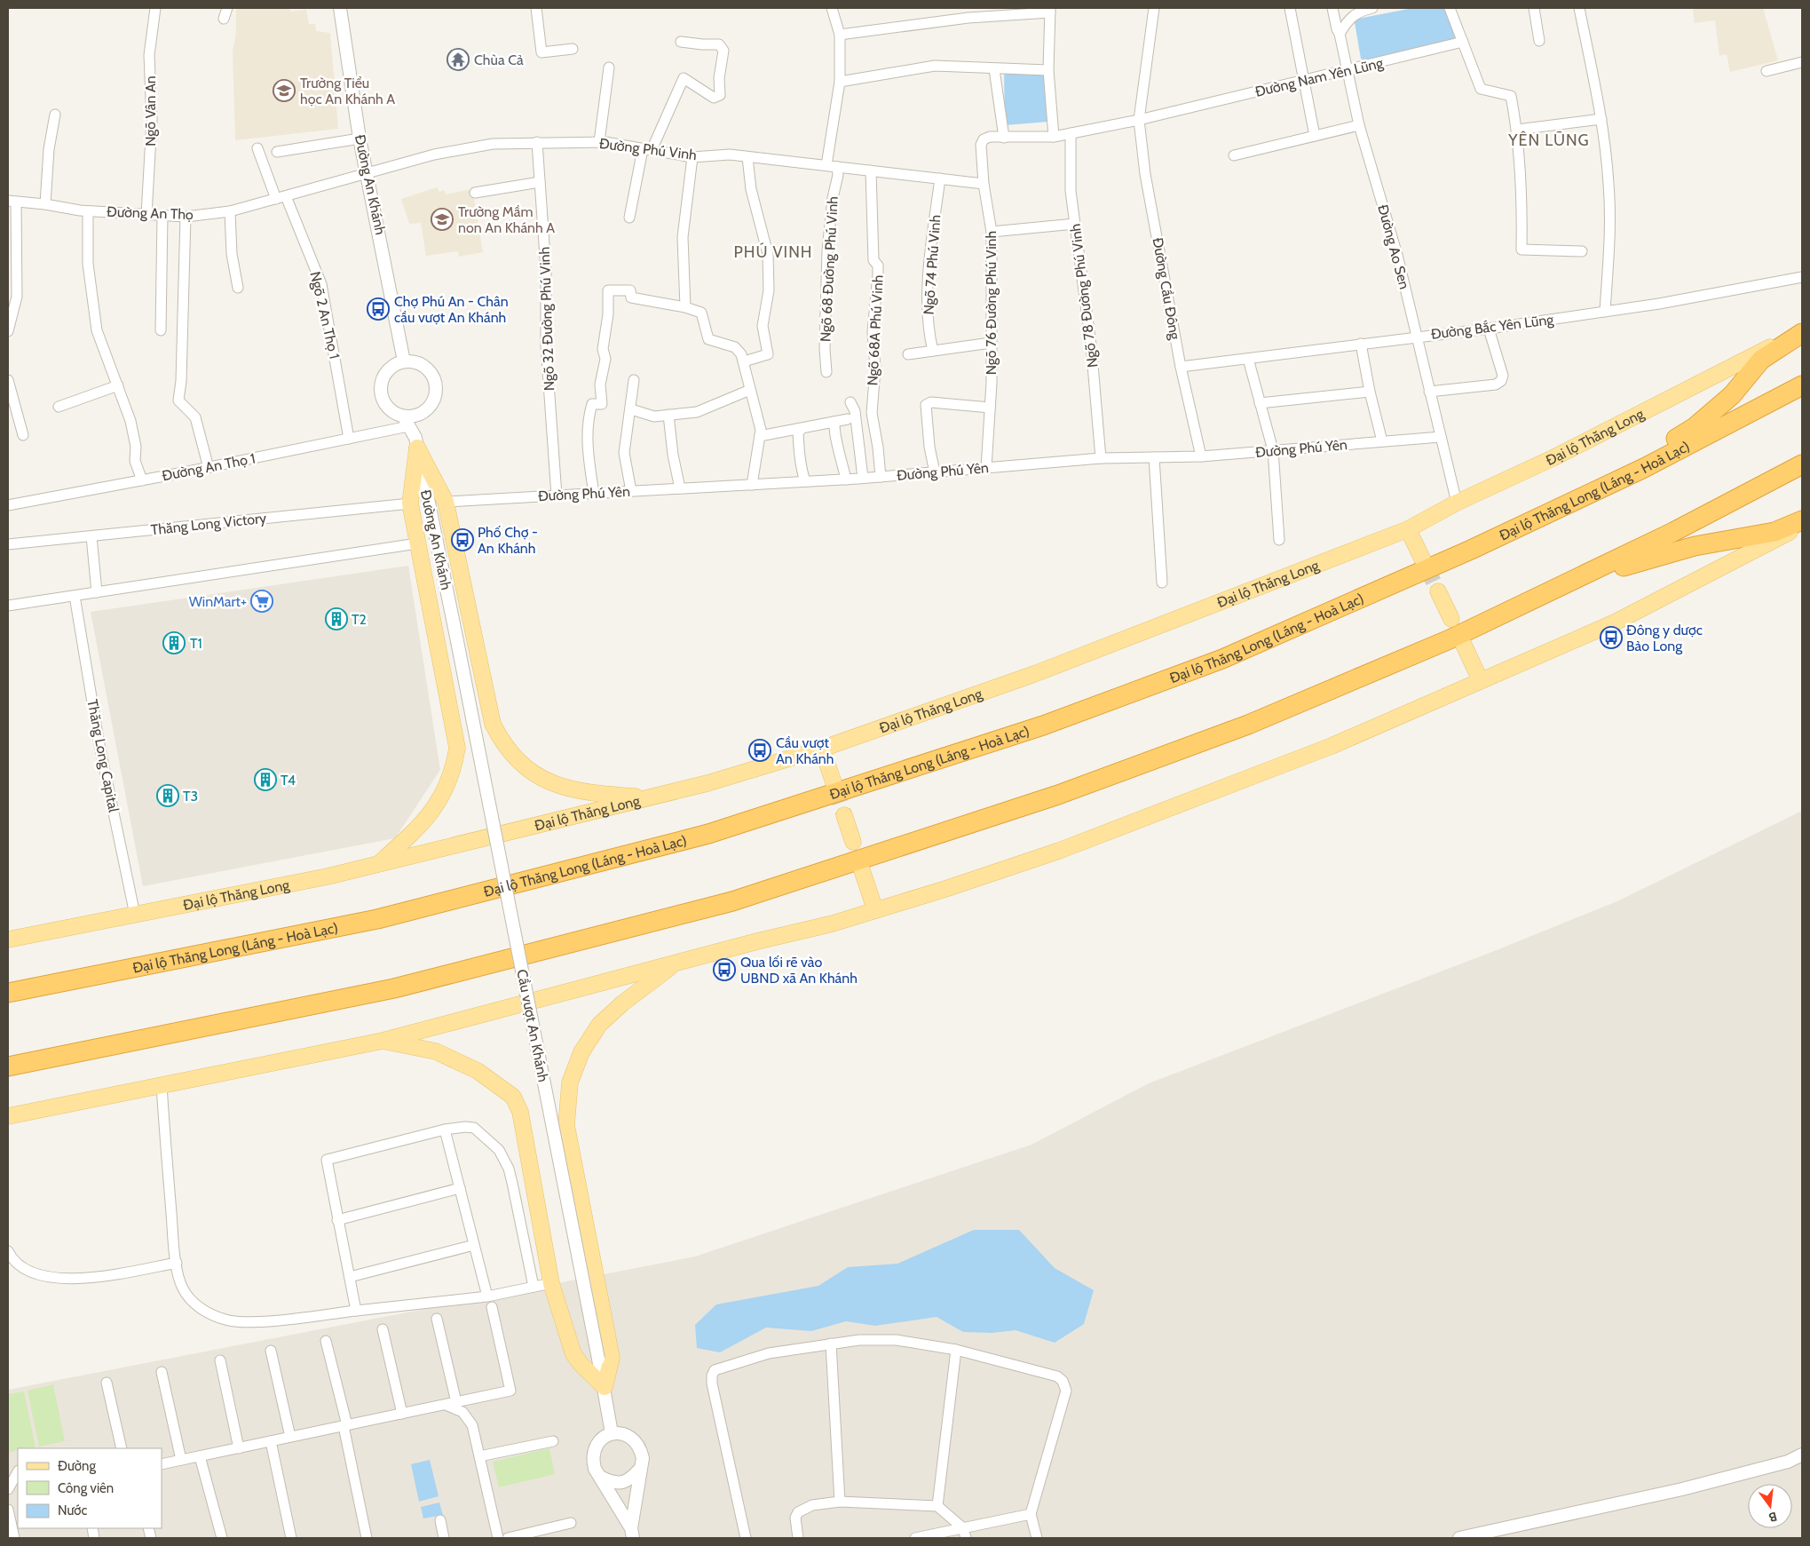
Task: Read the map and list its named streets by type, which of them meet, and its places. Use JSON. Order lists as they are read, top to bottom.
{
  "streets": {
    "highway": ["Đại lộ Thăng Long (Láng - Hoà Lạc)"],
    "main road": ["Đại lộ Thăng Long"],
    "street": [
      "Đường Nam Yên Lũng",
      "Ngõ Vân An",
      "Đường Phú Vinh",
      "Đường An Khánh",
      "Đường An Thọ",
      "Đường Ao Sen",
      "Ngõ 74 Phú Vinh",
      "Ngõ 68 Đường Phú Vinh",
      "Đường Cầu Đông",
      "Ngõ 78 Đường Phú Vinh",
      "Ngõ 76 Đường Phú Vinh",
      "Ngõ 2 An Thọ 1",
      "Ngõ 32 Đường Phú Vinh",
      "Đường Bắc Yên Lũng",
      "Ngõ 68A Phú Vinh",
      "Đường Phú Yên",
      "Đường An Thọ 1",
      "Thăng Long Victory",
      "Thăng Long Capital",
      "Cầu vượt An Khánh"
    ]
  },
  "crossings": [
    ["Đường Nam Yên Lũng", "Đường Ao Sen"],
    ["Đường Nam Yên Lũng", "Đường Cầu Đông"],
    ["Ngõ Vân An", "Đường An Thọ"],
    ["Đường Phú Vinh", "Đường An Khánh"],
    ["Đường Phú Vinh", "Đường An Thọ"],
    ["Đường Phú Vinh", "Ngõ 74 Phú Vinh"],
    ["Đường Phú Vinh", "Ngõ 68 Đường Phú Vinh"],
    ["Đường Phú Vinh", "Ngõ 76 Đường Phú Vinh"],
    ["Đường Phú Vinh", "Ngõ 32 Đường Phú Vinh"],
    ["Đường Phú Vinh", "Ngõ 68A Phú Vinh"],
    ["Đường An Khánh", "Đường An Thọ"],
    ["Đường An Khánh", "Đường An Thọ 1"],
    ["Đường An Khánh", "Cầu vượt An Khánh"],
    ["Đường An Thọ", "Ngõ 2 An Thọ 1"],
    ["Đường Ao Sen", "Đường Bắc Yên Lũng"],
    ["Đường Ao Sen", "Đại lộ Thăng Long"],
    ["Đường Ao Sen", "Đường Phú Yên"],
    ["Đường Cầu Đông", "Đường Bắc Yên Lũng"],
    ["Đường Cầu Đông", "Đường Phú Yên"],
    ["Ngõ 78 Đường Phú Vinh", "Đường Phú Yên"],
    ["Ngõ 76 Đường Phú Vinh", "Đường Phú Yên"],
    ["Ngõ 2 An Thọ 1", "Đường An Thọ 1"],
    ["Ngõ 32 Đường Phú Vinh", "Đường Phú Yên"],
    ["Ngõ 68A Phú Vinh", "Đường Phú Yên"],
    ["Đại lộ Thăng Long", "Thăng Long Capital"]
  ],
  "districts": ["YÊN LŨNG", "PHÚ VINH"],
  "places": {
    "temple": ["Chùa Cả"],
    "school or university": ["Trường Tiểu học An Khánh A", "Trường Mầm non An Khánh A"],
    "bus stop": [
      "Chợ Phú An - Chân cầu vượt An Khánh",
      "Phố Chợ - An Khánh",
      "Đông y dược Bảo Long",
      "Cầu vượt An Khánh",
      "Qua lối rẽ vào UBND xã An Khánh"
    ],
    "supermarket": ["WinMart+"],
    "building": [
      "T2",
      "T1",
      "T4",
      "T3"
    ]
  },
  "legend": ["Đường", "Công viên", "Nước"],
  "north": "bottom"
}
